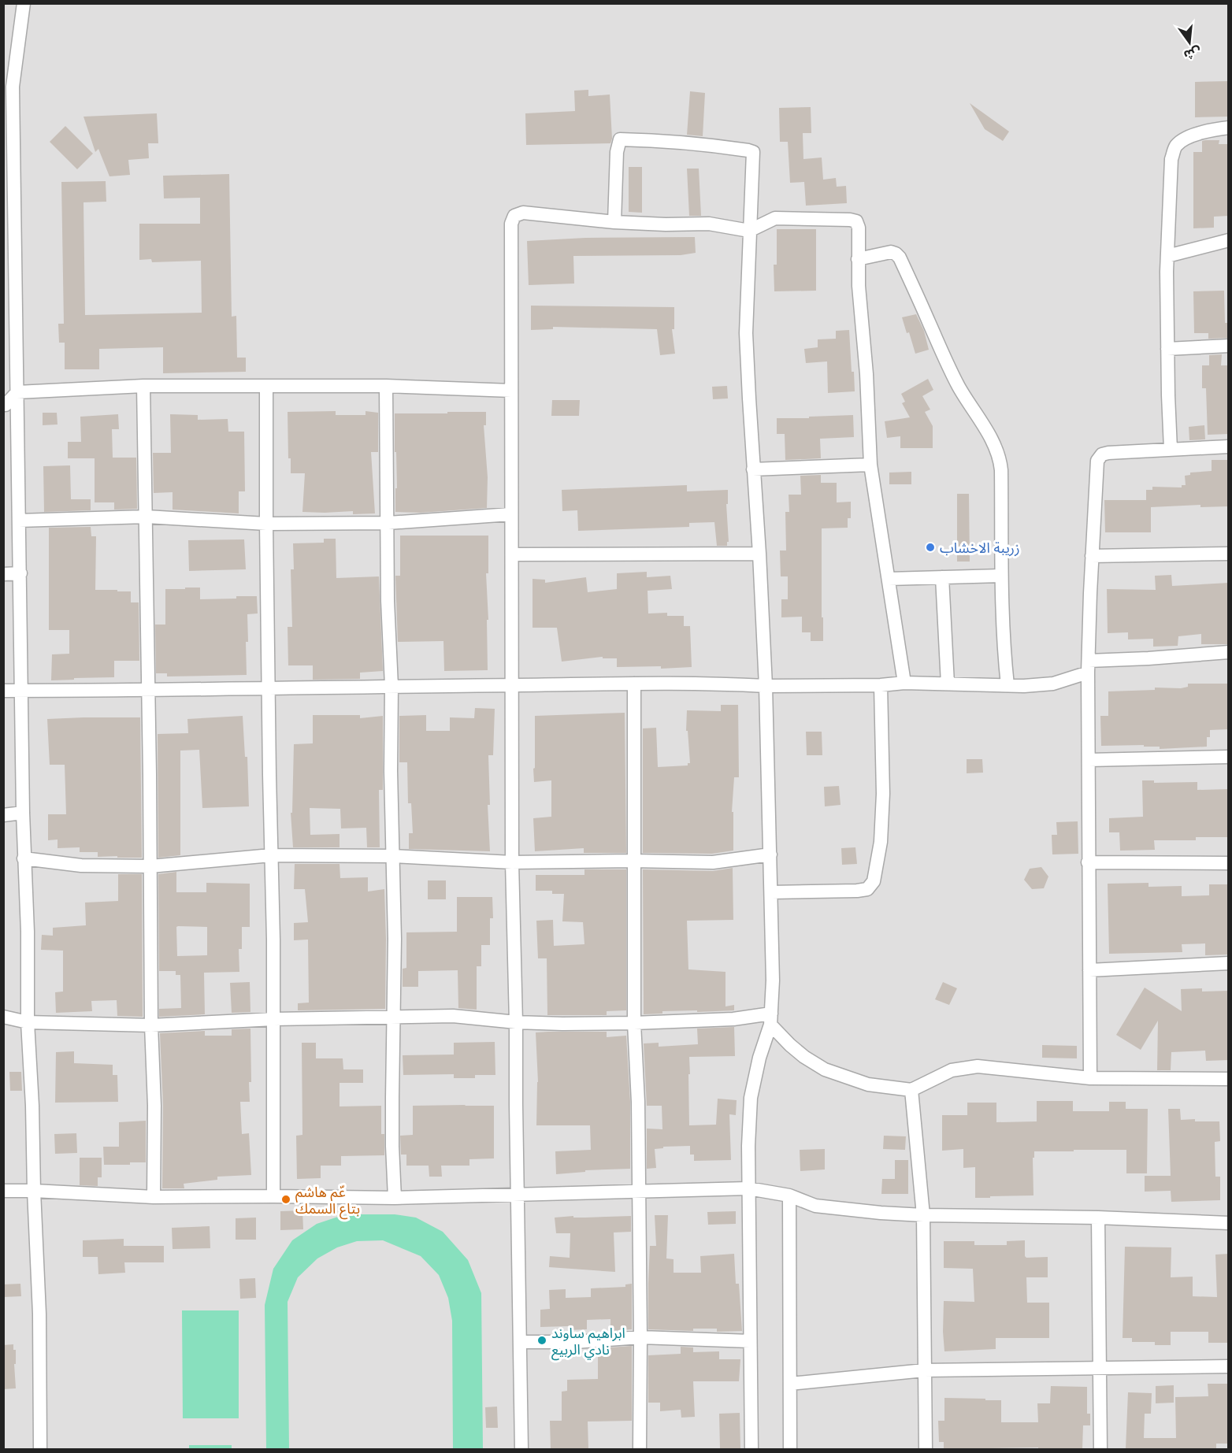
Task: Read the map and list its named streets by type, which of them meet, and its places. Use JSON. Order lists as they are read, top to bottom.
{
  "places": ["زريبة الاخشاب", "عّم هاشم بتاع السمك", "ابراهيم ساوند نادي الربيع"],
  "north": "bottom"
}
